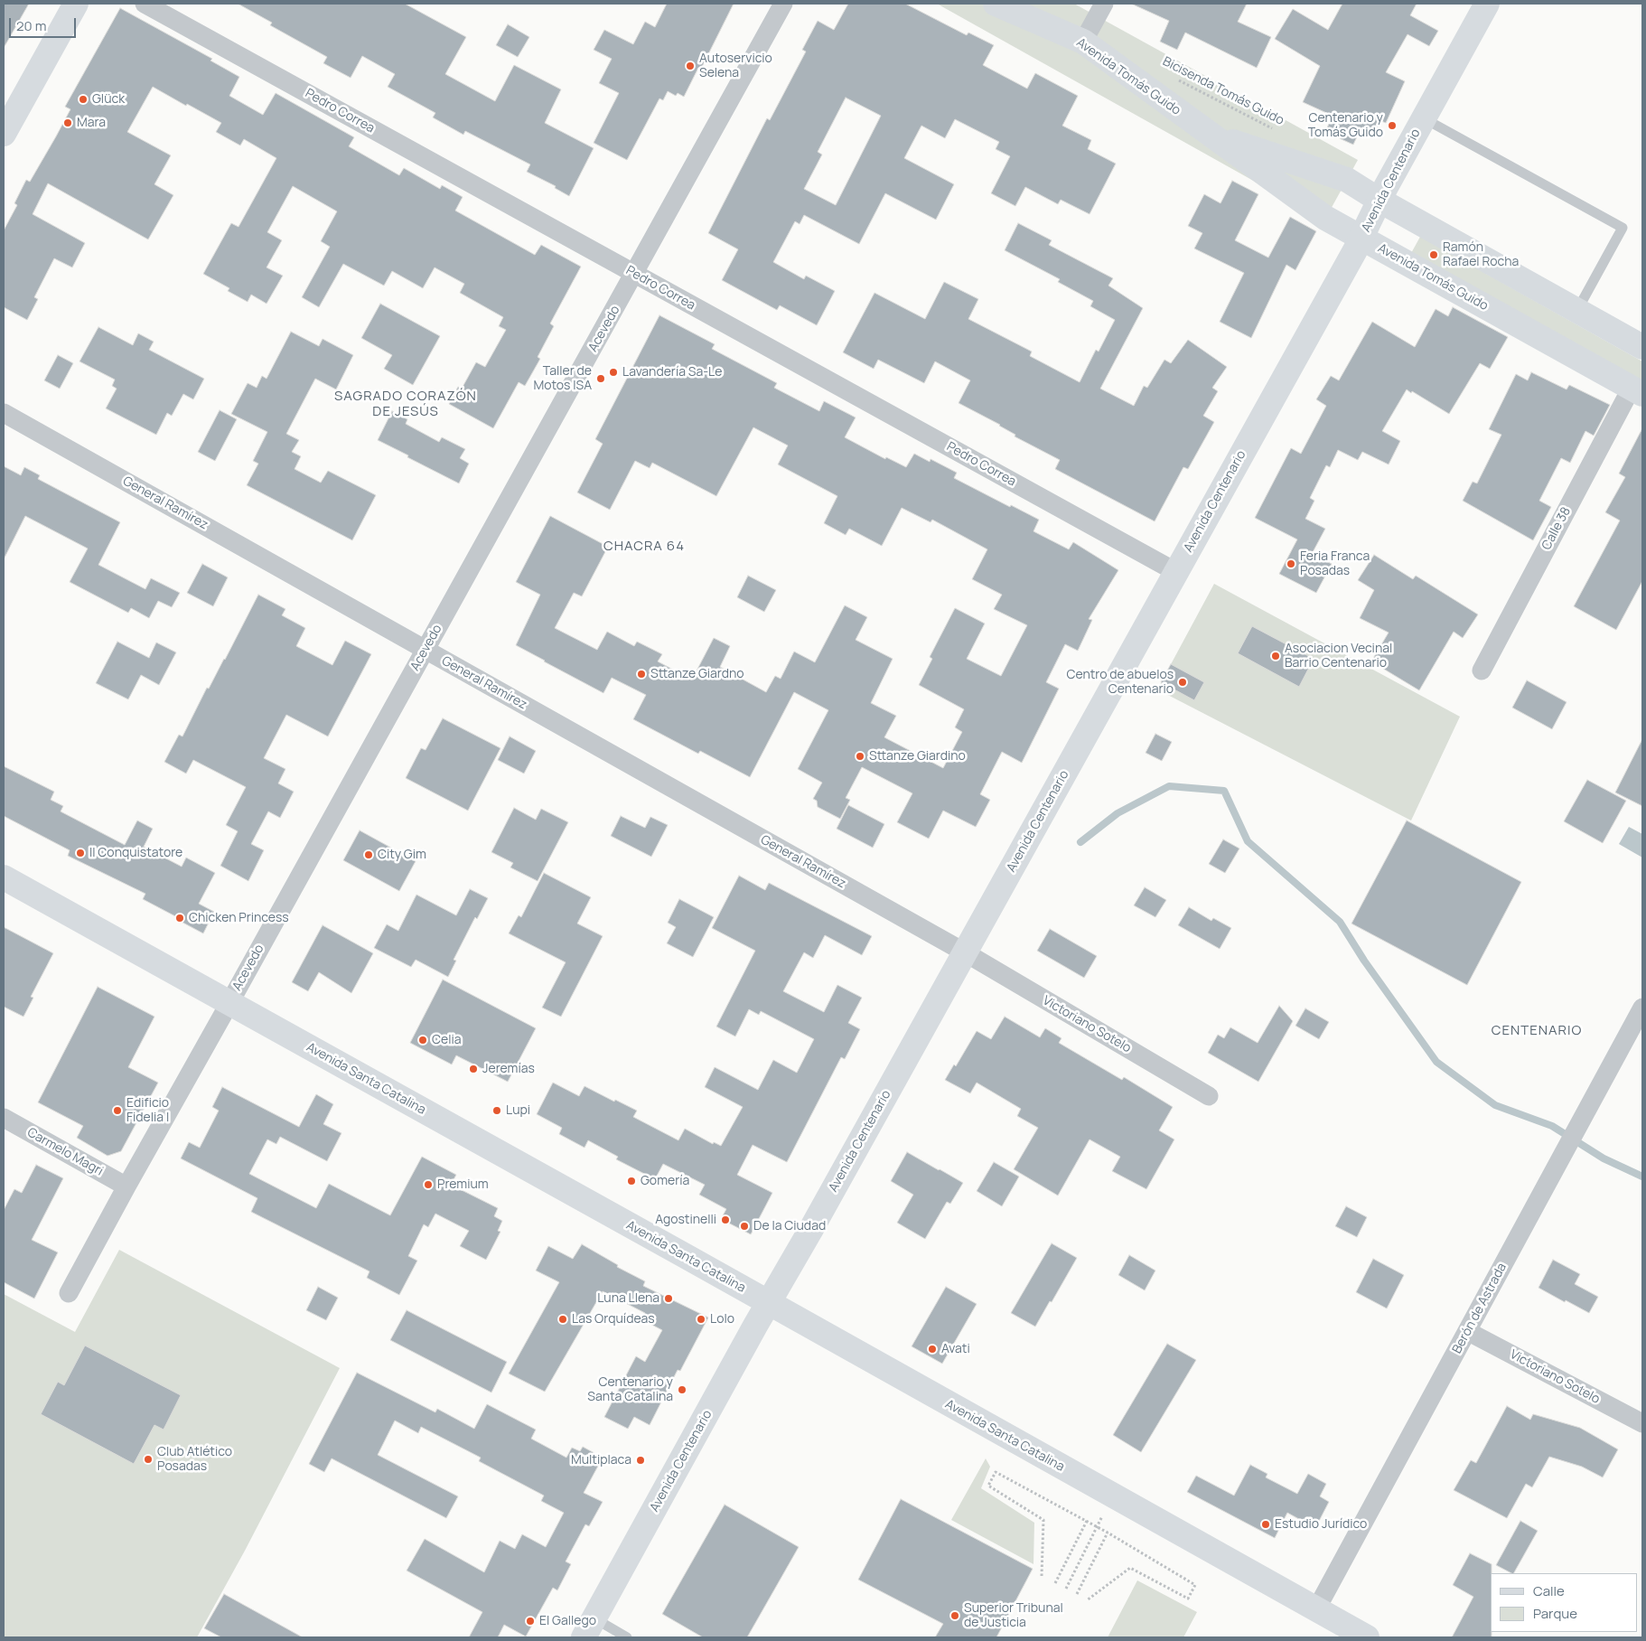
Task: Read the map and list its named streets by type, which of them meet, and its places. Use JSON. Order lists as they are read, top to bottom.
{
  "streets": {
    "main road": ["Avenida Tomás Guido", "Avenida Centenario", "Avenida Santa Catalina"],
    "street": [
      "Pedro Correa",
      "Acevedo",
      "General Ramírez",
      "Calle 38",
      "Victoriano Sotelo",
      "Carmelo Magri",
      "Berón de Astrada"
    ],
    "path": ["Bicisenda Tomás Guido"]
  },
  "crossings": [
    ["Avenida Tomás Guido", "Avenida Centenario"],
    ["Avenida Tomás Guido", "Calle 38"],
    ["Pedro Correa", "Avenida Centenario"],
    ["Pedro Correa", "Acevedo"],
    ["Avenida Centenario", "General Ramírez"],
    ["Avenida Centenario", "Victoriano Sotelo"],
    ["Avenida Centenario", "Avenida Santa Catalina"],
    ["Acevedo", "General Ramírez"],
    ["Acevedo", "Avenida Santa Catalina"],
    ["Acevedo", "Carmelo Magri"],
    ["General Ramírez", "Victoriano Sotelo"],
    ["Victoriano Sotelo", "Berón de Astrada"],
    ["Avenida Santa Catalina", "Berón de Astrada"]
  ],
  "districts": ["SAGRADO CORAZÓN DE JESÚS", "CHACRA 64", "CENTENARIO"],
  "places": [
    "Autoservicio Selena",
    "Glück",
    "Mara",
    "Centenario y Tomás Guido",
    "Ramón Rafael Rocha",
    "Lavandería Sa-Le",
    "Taller de Motos ISA",
    "Feria Franca Posadas",
    "Asociacion Vecinal Barrio Centenario",
    "Sttanze Giardno",
    "Centro de abuelos Centenario",
    "Sttanze Giardino",
    "Il Conquistatore",
    "City Gim",
    "Chicken Princess",
    "Celia",
    "Jeremías",
    "Edificio Fidelia I",
    "Lupi",
    "Gomería",
    "Premium",
    "Agostinelli",
    "De la Ciudad",
    "Luna Llena",
    "Las Orquídeas",
    "Lolo",
    "Avati",
    "Centenario y Santa Catalina",
    "Club Atlético Posadas",
    "Multiplaca",
    "Estudio Jurídico",
    "Superior Tribunal de Justicia",
    "El Gallego"
  ],
  "legend": ["Calle", "Parque"],
  "scale_bar": "20 m"
}
